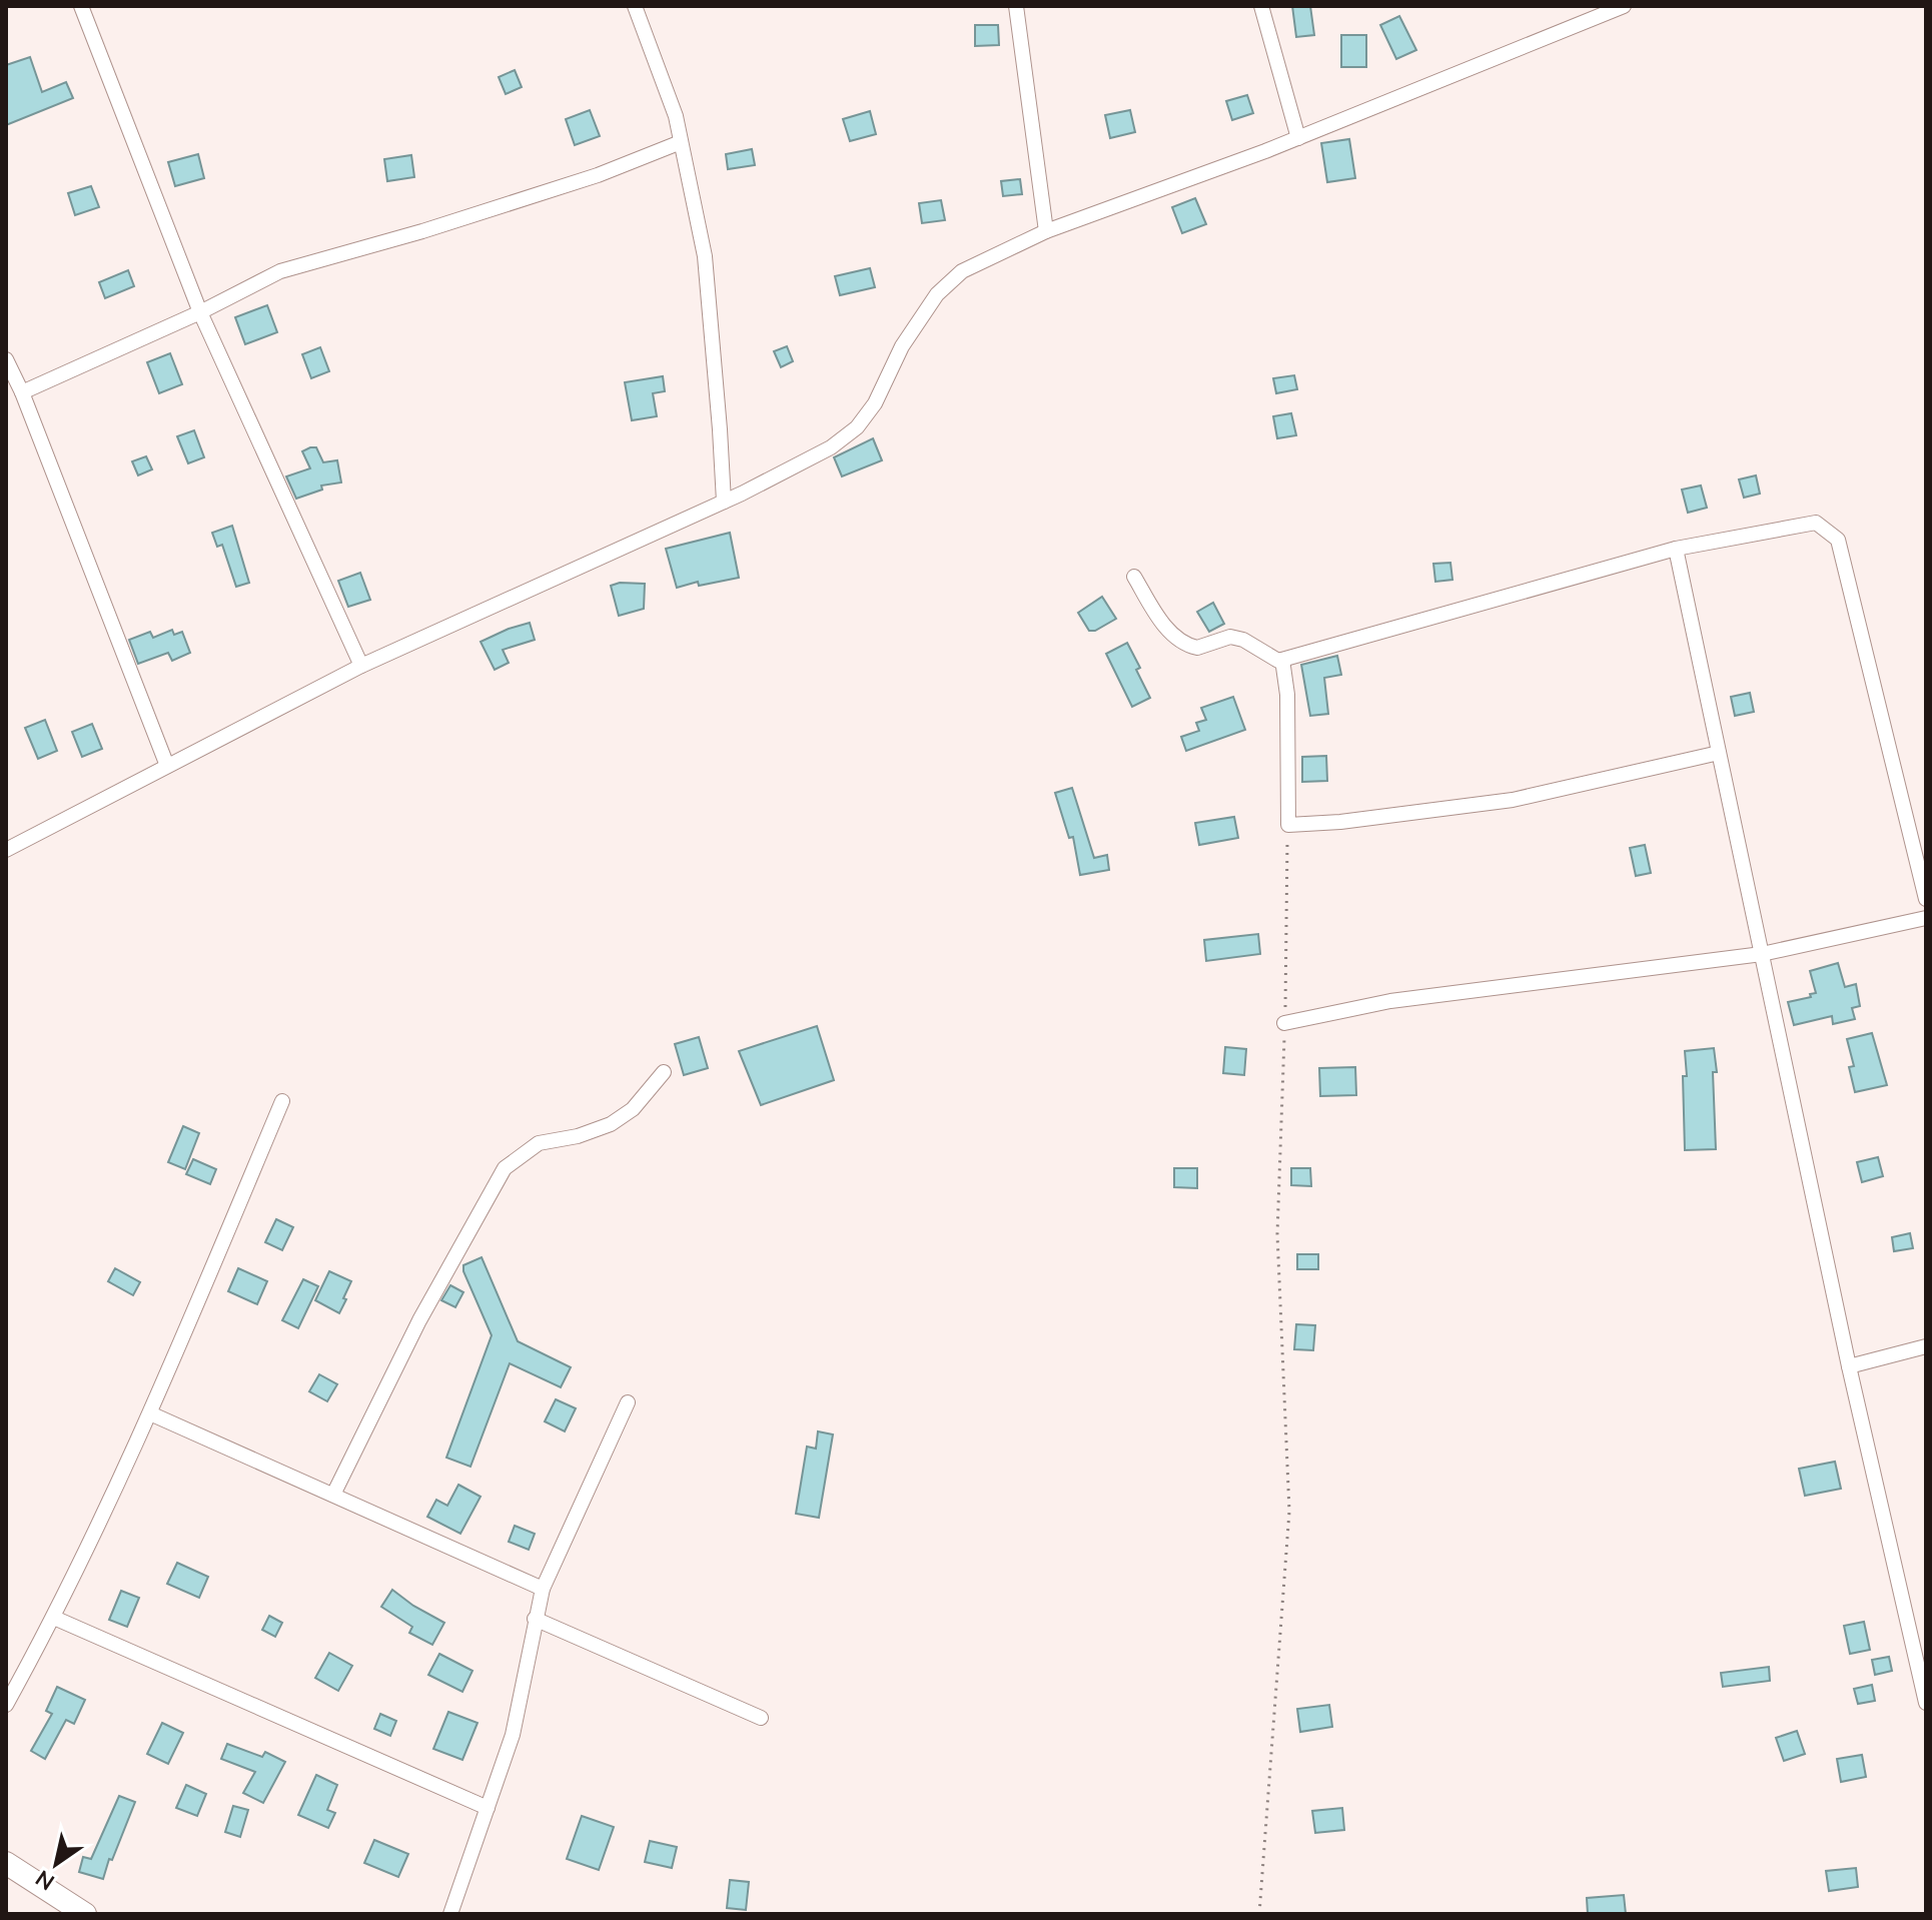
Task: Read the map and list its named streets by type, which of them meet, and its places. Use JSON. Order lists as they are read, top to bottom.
{
  "north": "bottom left"
}
